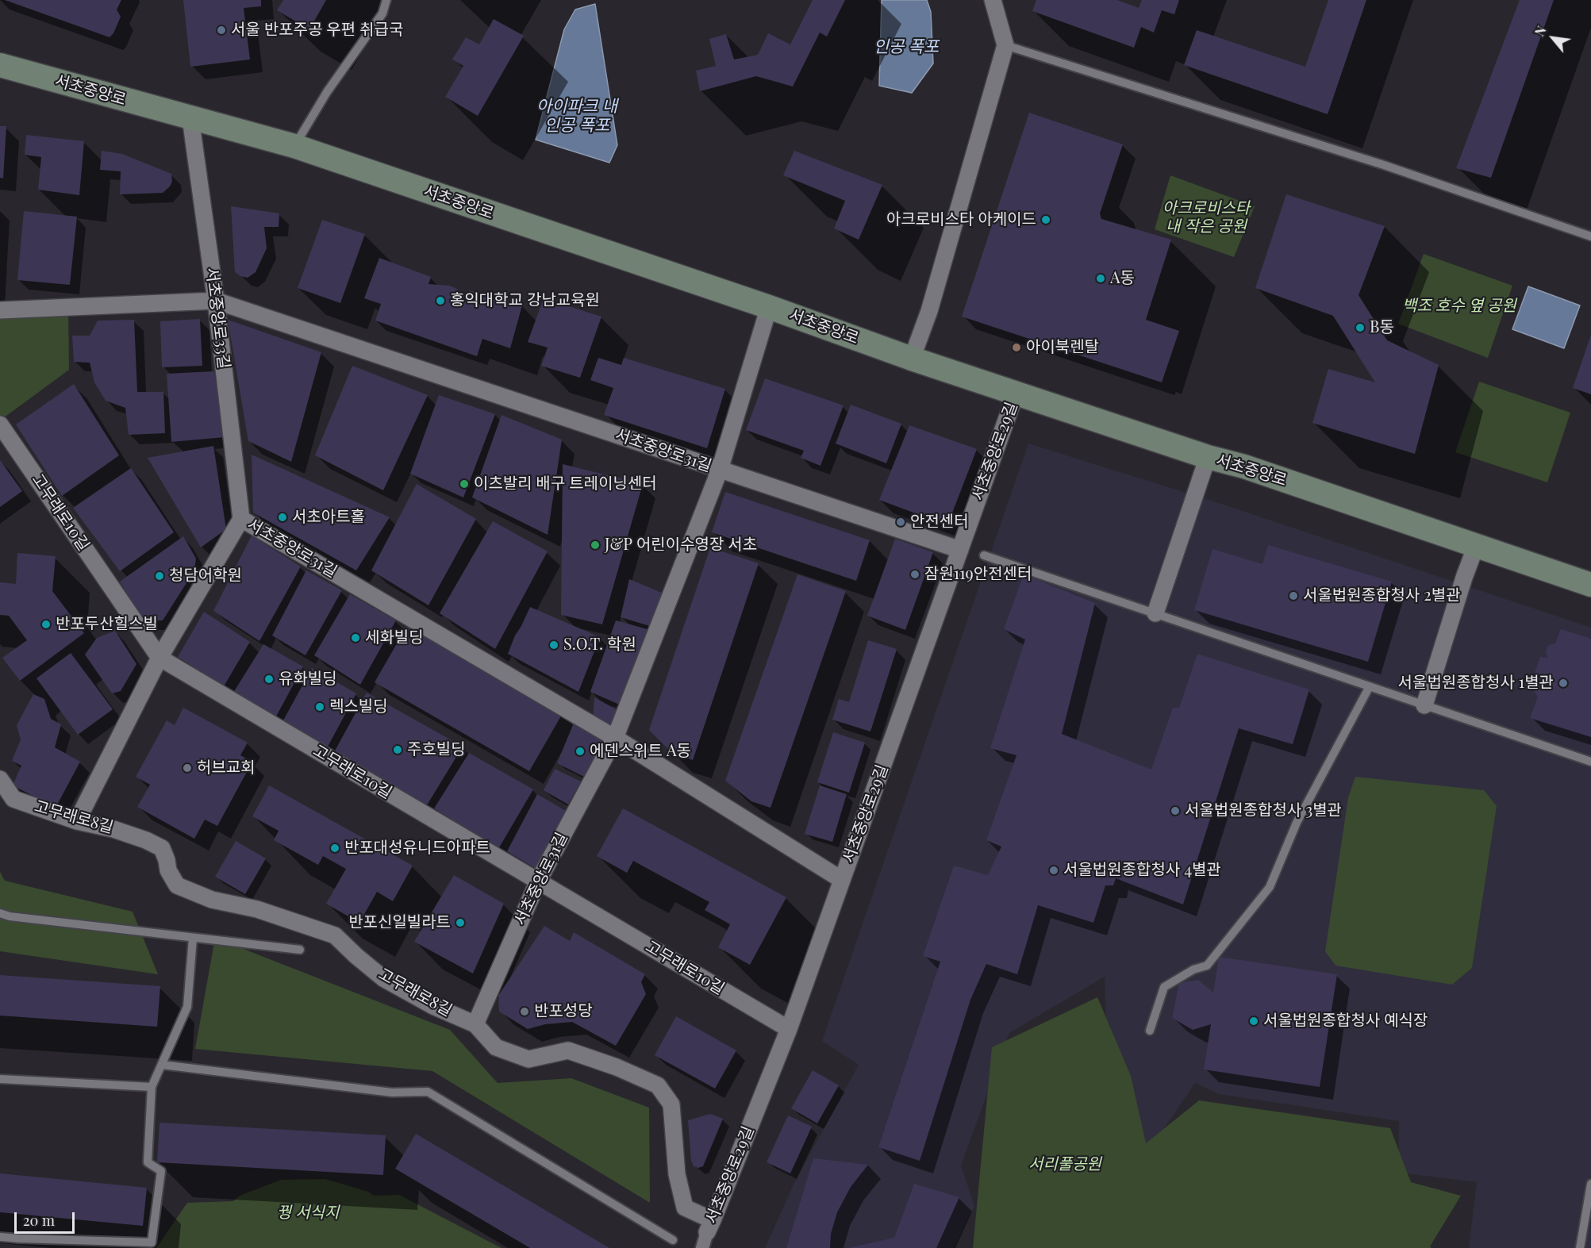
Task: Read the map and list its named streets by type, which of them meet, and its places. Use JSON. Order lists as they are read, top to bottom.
{
  "streets": {
    "main road": ["서초중앙로"],
    "street": [
      "서초중앙로33길",
      "서초중앙로31길",
      "서초중앙로29길",
      "고무래로10길",
      "고무래로8길"
    ]
  },
  "crossings": [
    ["서초중앙로", "서초중앙로33길"],
    ["서초중앙로", "서초중앙로31길"],
    ["서초중앙로", "서초중앙로29길"],
    ["서초중앙로33길", "서초중앙로31길"],
    ["서초중앙로31길", "서초중앙로29길"],
    ["서초중앙로31길", "고무래로10길"],
    ["서초중앙로31길", "고무래로8길"],
    ["서초중앙로29길", "고무래로10길"],
    ["서초중앙로29길", "고무래로8길"]
  ],
  "water": ["인공 폭포", "아이파크 내 인공 폭포"],
  "parks": [
    "아크로비스타 내 작은 공원",
    "백조 호수 옆 공원",
    "서리풀공원",
    "꿩 서식지"
  ],
  "places": [
    "서울 반포주공 우편 취급국",
    "아크로비스타 아케이드",
    "A동",
    "홍익대학교 강남교육원",
    "B동",
    "아이북렌탈",
    "이츠발리 배구 트레이닝센터",
    "서초아트홀",
    "안전센터",
    "J&P 어린이수영장 서초",
    "잠원119안전센터",
    "청담어학원",
    "서울법원종합청사 2별관",
    "반포두산힐스빌",
    "세화빌딩",
    "S.O.T. 학원",
    "유화빌딩",
    "서울법원종합청사 1별관",
    "렉스빌딩",
    "주호빌딩",
    "에덴스위트 A동",
    "허브교회",
    "서울법원종합청사 3별관",
    "반포대성유니드아파트",
    "서울법원종합청사 4별관",
    "반포신일빌라트",
    "반포성당",
    "서울법원종합청사 예식장"
  ],
  "scale_bar": "20 m",
  "north": "top left"
}
